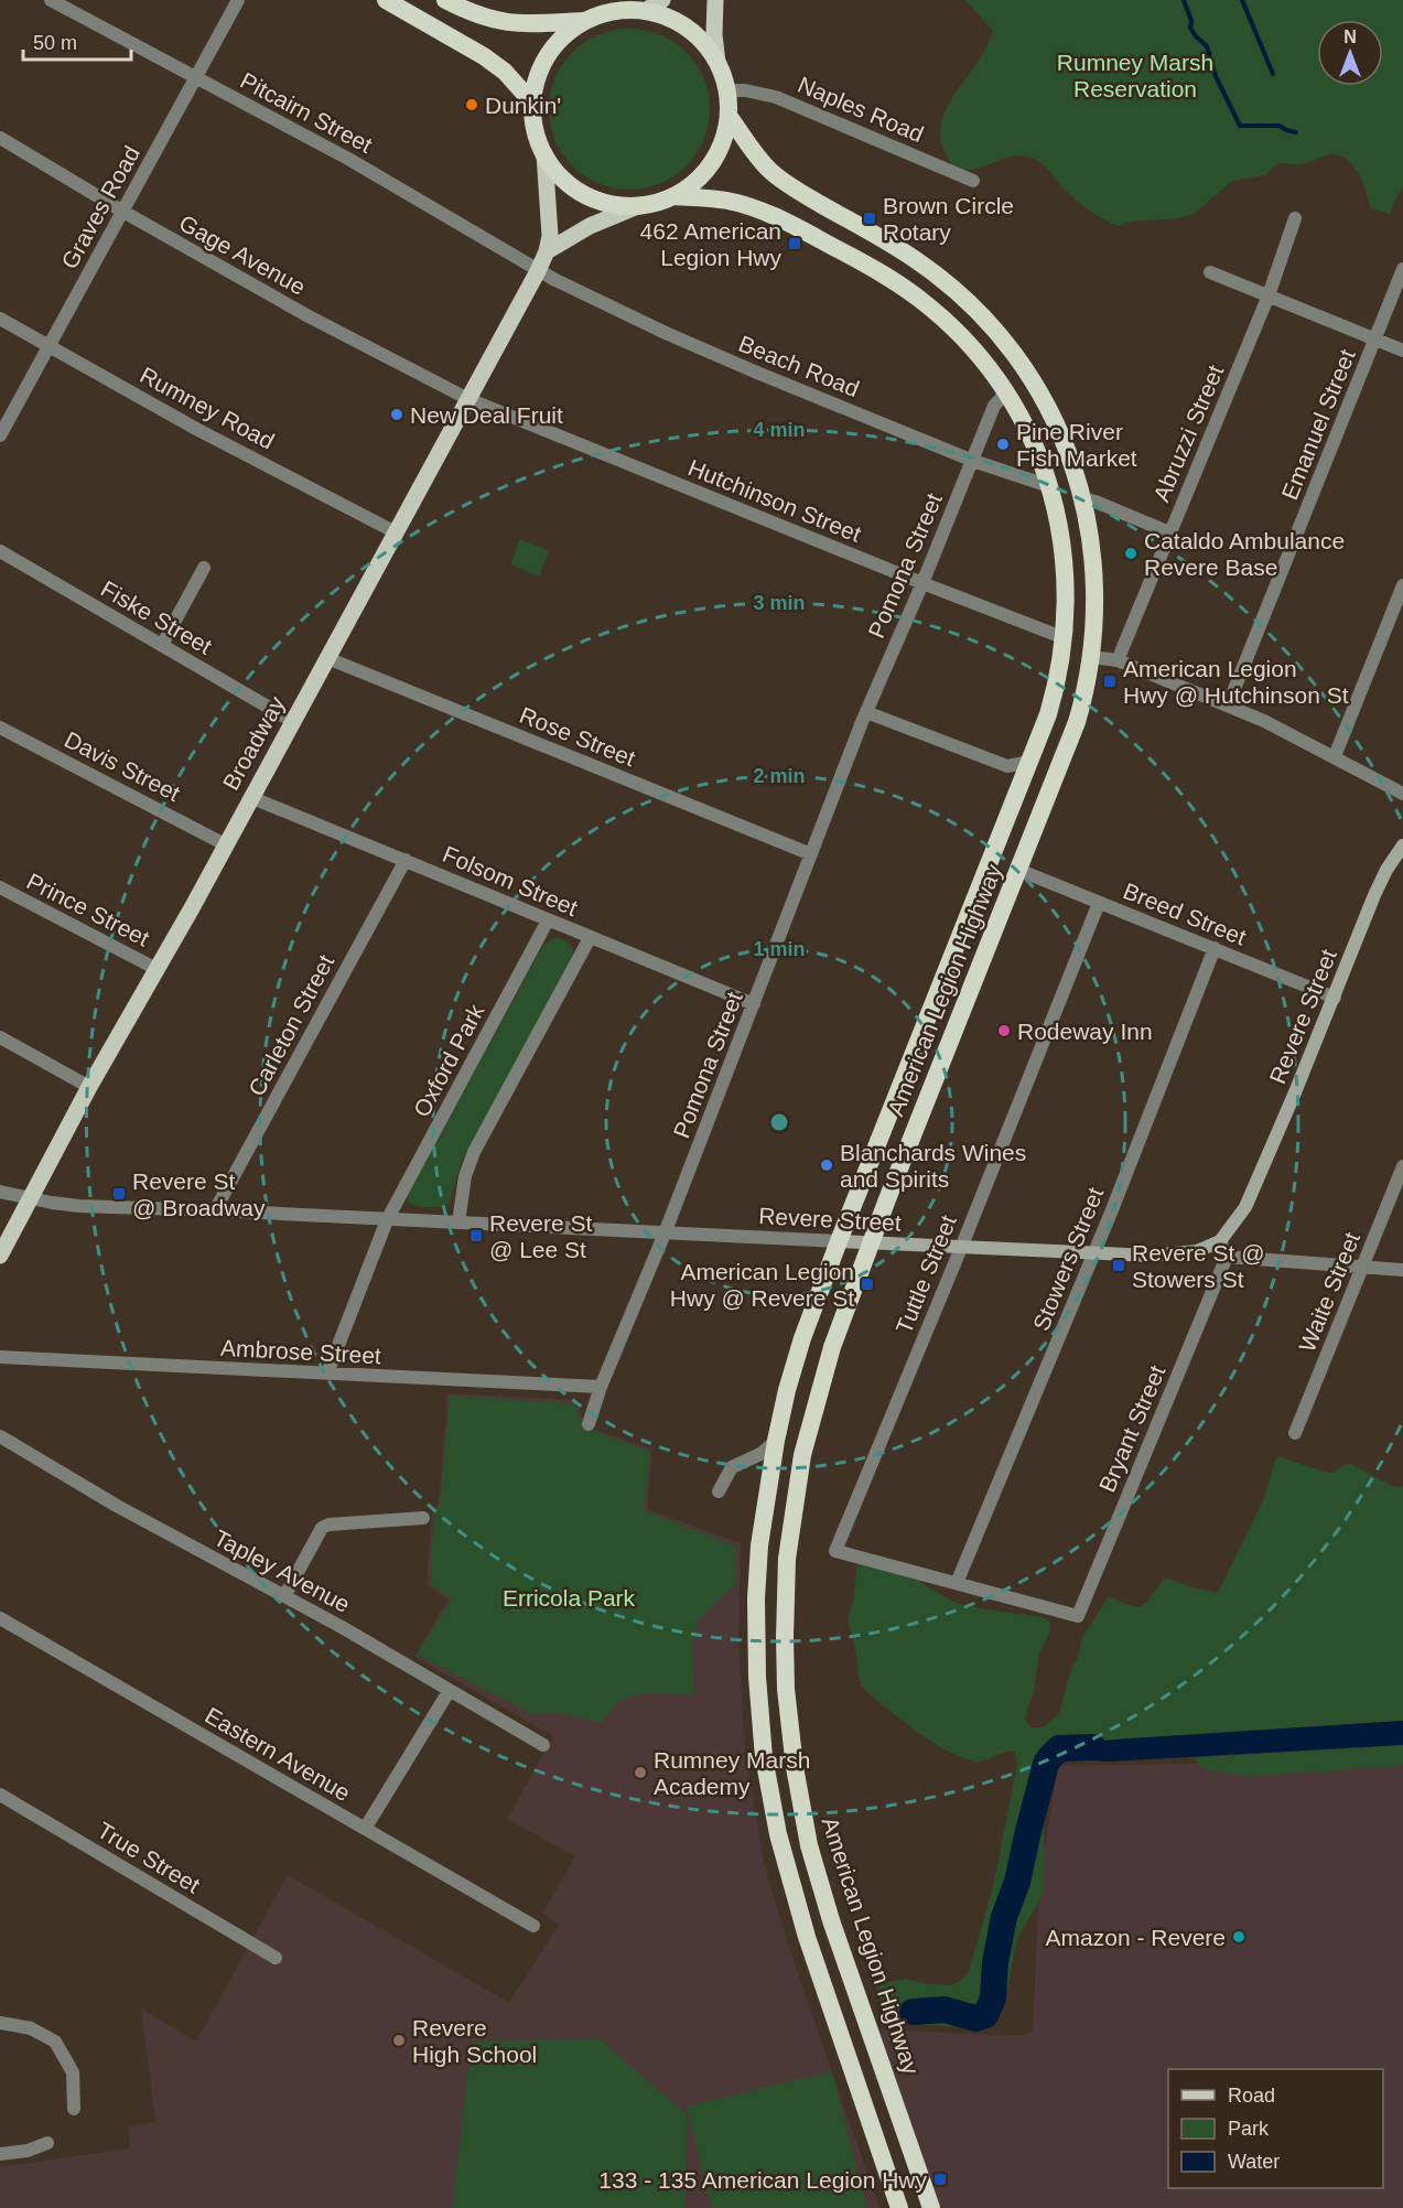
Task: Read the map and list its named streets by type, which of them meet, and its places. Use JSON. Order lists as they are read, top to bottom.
{
  "streets": {
    "highway": ["American Legion Highway"],
    "main road": ["Broadway", "Revere Street"],
    "street": [
      "Naples Road",
      "Pitcairn Street",
      "Graves Road",
      "Gage Avenue",
      "Beach Road",
      "Rumney Road",
      "Emanuel Street",
      "Abruzzi Street",
      "Hutchinson Street",
      "Pomona Street",
      "Fiske Street",
      "Rose Street",
      "Davis Street",
      "Folsom Street",
      "Prince Street",
      "Breed Street",
      "Carleton Street",
      "Oxford Park",
      "Stowers Street",
      "Tuttle Street",
      "Waite Street",
      "Ambrose Street",
      "Bryant Street",
      "Tapley Avenue",
      "Eastern Avenue",
      "True Street"
    ]
  },
  "crossings": [
    ["Naples Road", "Broadway"],
    ["Naples Road", "American Legion Highway"],
    ["Pitcairn Street", "Graves Road"],
    ["Pitcairn Street", "Beach Road"],
    ["Pitcairn Street", "Broadway"],
    ["Graves Road", "Gage Avenue"],
    ["Graves Road", "Rumney Road"],
    ["Gage Avenue", "Hutchinson Street"],
    ["Gage Avenue", "Broadway"],
    ["Beach Road", "Pomona Street"],
    ["Beach Road", "Broadway"],
    ["Beach Road", "American Legion Highway"],
    ["Rumney Road", "Broadway"],
    ["Hutchinson Street", "Pomona Street"],
    ["Hutchinson Street", "Broadway"],
    ["Hutchinson Street", "American Legion Highway"],
    ["Pomona Street", "Rose Street"],
    ["Pomona Street", "Folsom Street"],
    ["Pomona Street", "American Legion Highway"],
    ["Pomona Street", "Revere Street"],
    ["Pomona Street", "Ambrose Street"],
    ["Fiske Street", "Broadway"],
    ["Rose Street", "Broadway"],
    ["Broadway", "Davis Street"],
    ["Broadway", "Folsom Street"],
    ["Broadway", "Prince Street"],
    ["Broadway", "American Legion Highway"],
    ["Broadway", "Revere Street"],
    ["Folsom Street", "Carleton Street"],
    ["Folsom Street", "Oxford Park"],
    ["Breed Street", "American Legion Highway"],
    ["Breed Street", "Revere Street"],
    ["Breed Street", "Stowers Street"],
    ["Breed Street", "Tuttle Street"],
    ["American Legion Highway", "Revere Street"],
    ["Revere Street", "Carleton Street"],
    ["Revere Street", "Oxford Park"],
    ["Revere Street", "Stowers Street"],
    ["Revere Street", "Tuttle Street"],
    ["Oxford Park", "Ambrose Street"],
    ["Stowers Street", "Tuttle Street"],
    ["Stowers Street", "Bryant Street"],
    ["Tuttle Street", "Bryant Street"]
  ],
  "parks": ["Rumney Marsh Reservation", "Erricola Park"],
  "places": {
    "other": [
      "Dunkin'",
      "New Deal Fruit",
      "Pine River Fish Market",
      "Cataldo Ambulance Revere Base",
      "Rodeway Inn",
      "Blanchards Wines and Spirits",
      "Rumney Marsh Academy",
      "Amazon - Revere",
      "Revere High School"
    ],
    "transit": [
      "Brown Circle Rotary",
      "462 American Legion Hwy",
      "American Legion Hwy @ Hutchinson St",
      "Revere St @ Broadway",
      "Revere St @ Lee St",
      "Revere St @ Stowers St",
      "American Legion Hwy @ Revere St",
      "133 - 135 American Legion Hwy"
    ]
  },
  "legend": ["Road", "Park", "Water"],
  "scale_bar": "50 m",
  "north": "top",
  "rings": [
    "4 min",
    "3 min",
    "2 min",
    "1 min"
  ]
}
